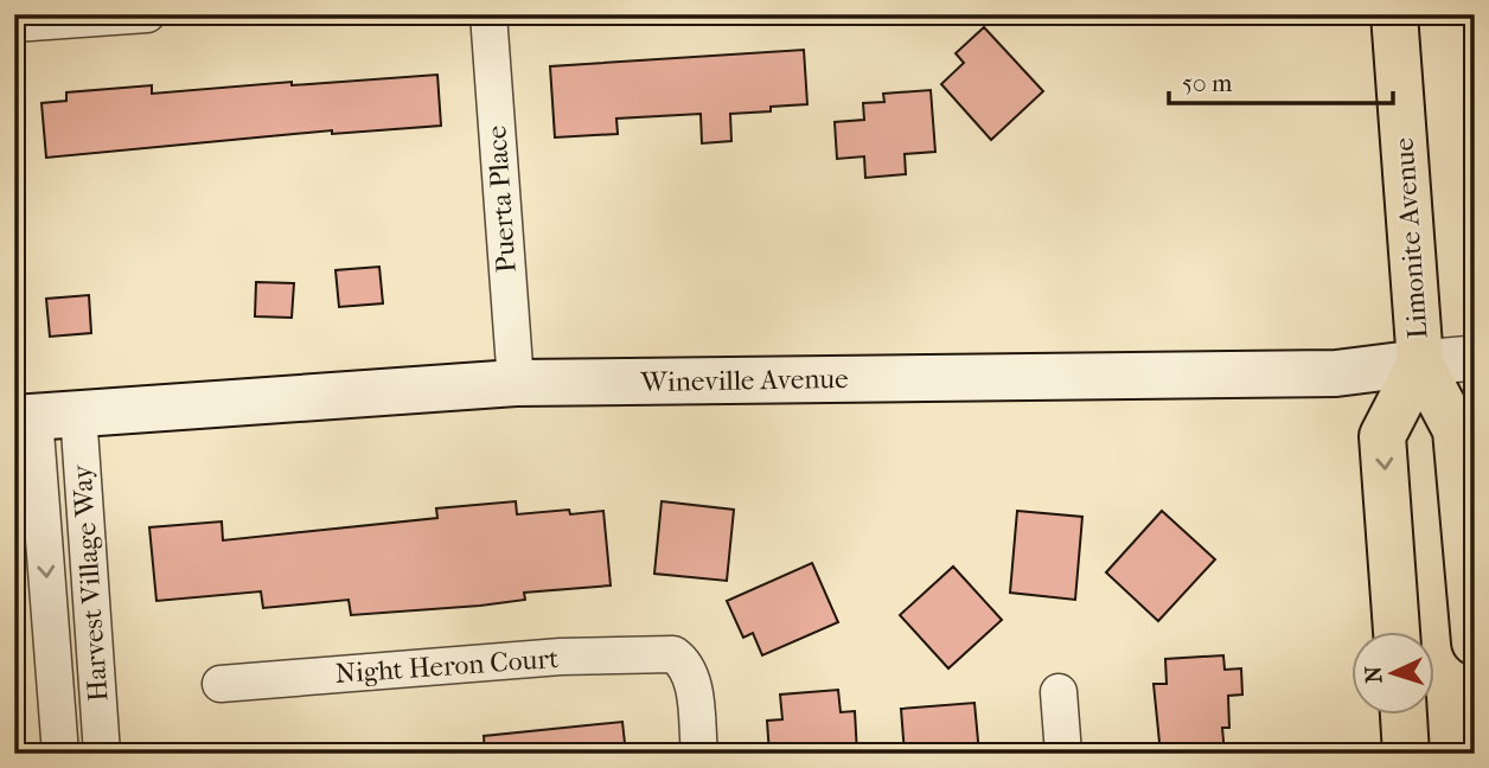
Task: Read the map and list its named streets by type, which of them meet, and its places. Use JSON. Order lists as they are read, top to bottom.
{
  "streets": {
    "main road": ["Limonite Avenue", "Wineville Avenue"],
    "street": ["Puerta Place", "Harvest Village Way", "Night Heron Court"]
  },
  "crossings": [
    ["Puerta Place", "Wineville Avenue"],
    ["Limonite Avenue", "Wineville Avenue"],
    ["Wineville Avenue", "Harvest Village Way"]
  ],
  "scale_bar": "50 m",
  "north": "left"
}
